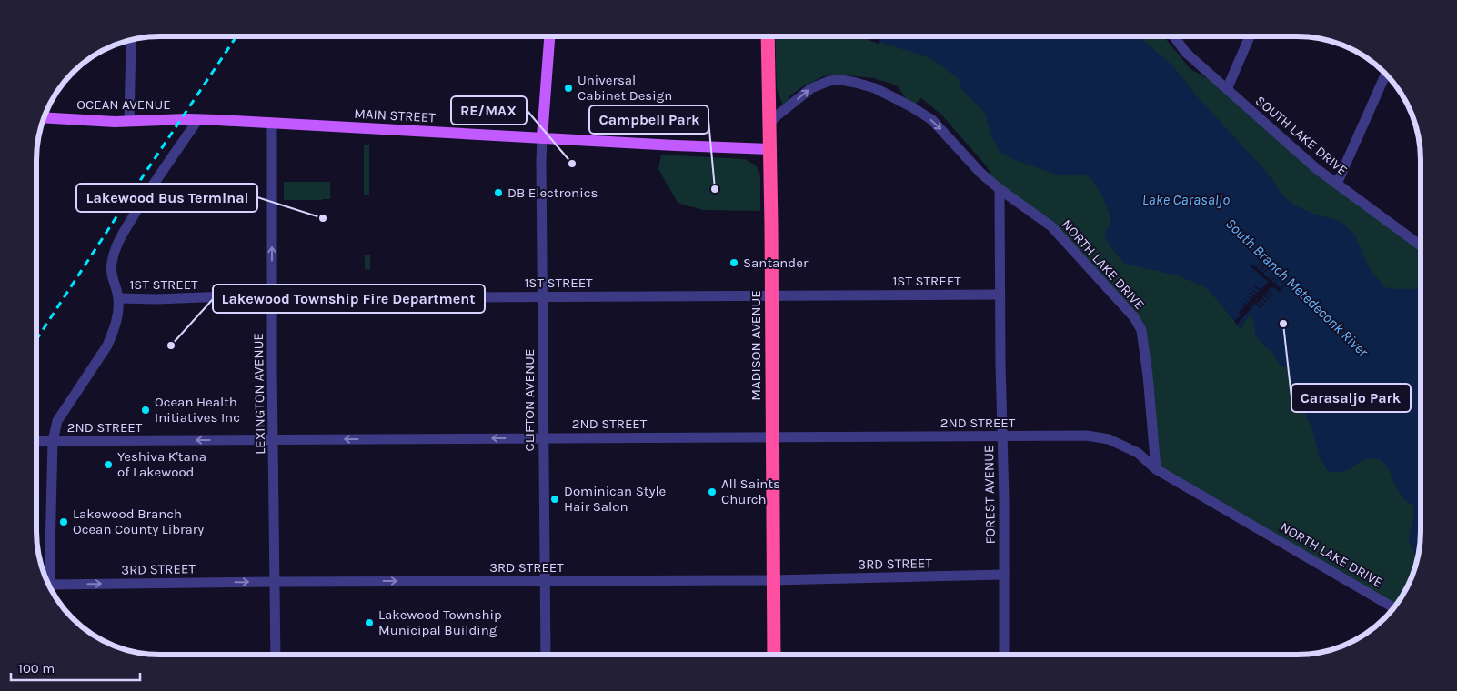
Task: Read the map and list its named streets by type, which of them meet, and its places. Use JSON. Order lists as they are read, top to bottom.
{
  "streets": {
    "highway": ["MADISON AVENUE"],
    "main road": ["OCEAN AVENUE", "MAIN STREET"],
    "street": [
      "SOUTH LAKE DRIVE",
      "NORTH LAKE DRIVE",
      "1ST STREET",
      "LEXINGTON AVENUE",
      "CLIFTON AVENUE",
      "2ND STREET",
      "FOREST AVENUE",
      "3RD STREET"
    ]
  },
  "crossings": [
    ["OCEAN AVENUE", "MAIN STREET"],
    ["MAIN STREET", "MADISON AVENUE"],
    ["MAIN STREET", "LEXINGTON AVENUE"],
    ["MAIN STREET", "CLIFTON AVENUE"],
    ["NORTH LAKE DRIVE", "MADISON AVENUE"],
    ["NORTH LAKE DRIVE", "2ND STREET"],
    ["NORTH LAKE DRIVE", "FOREST AVENUE"],
    ["1ST STREET", "MADISON AVENUE"],
    ["1ST STREET", "LEXINGTON AVENUE"],
    ["1ST STREET", "CLIFTON AVENUE"],
    ["1ST STREET", "FOREST AVENUE"],
    ["MADISON AVENUE", "2ND STREET"],
    ["MADISON AVENUE", "3RD STREET"],
    ["LEXINGTON AVENUE", "2ND STREET"],
    ["LEXINGTON AVENUE", "3RD STREET"],
    ["CLIFTON AVENUE", "2ND STREET"],
    ["CLIFTON AVENUE", "3RD STREET"],
    ["2ND STREET", "FOREST AVENUE"],
    ["FOREST AVENUE", "3RD STREET"]
  ],
  "one_way": ["2ND STREET", "3RD STREET"],
  "water": ["Lake Carasaljo", "South Branch Metedeconk River"],
  "places": [
    "Universal Cabinet Design",
    "RE/MAX",
    "Campbell Park",
    "DB Electronics",
    "Lakewood Bus Terminal",
    "Santander",
    "Carasaljo Park",
    "Lakewood Township Fire Department",
    "Ocean Health Initiatives Inc",
    "Yeshiva K'tana of Lakewood",
    "All Saints Church",
    "Dominican Style Hair Salon",
    "Lakewood Branch Ocean County Library",
    "Lakewood Township Municipal Building"
  ],
  "scale_bar": "100 m"
}
